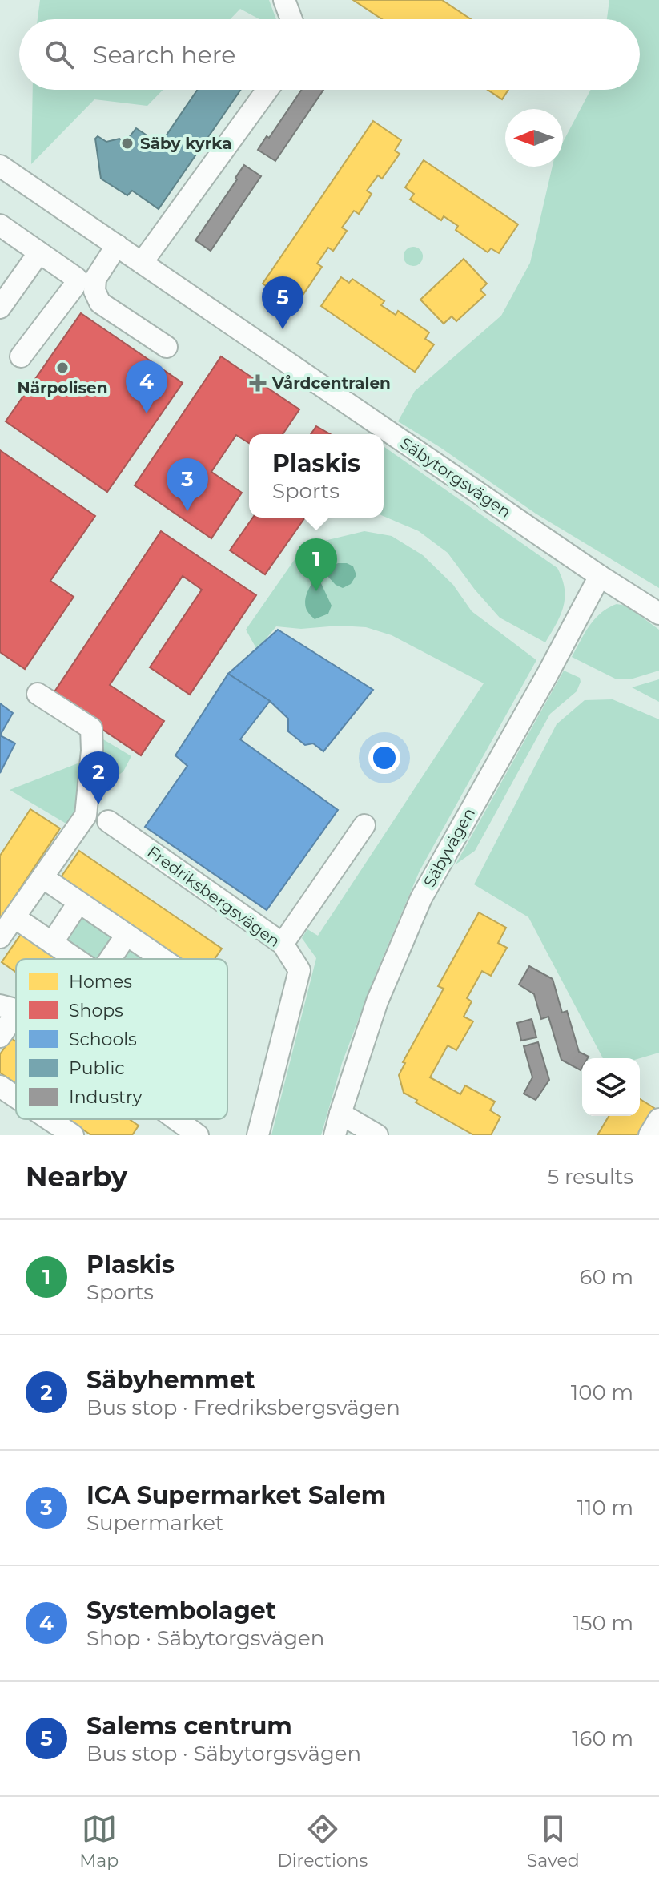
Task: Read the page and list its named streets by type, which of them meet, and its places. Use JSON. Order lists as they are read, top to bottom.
{
  "streets": {
    "street": ["Säbytorgsvägen", "Säbyvägen", "Fredriksbergsvägen"]
  },
  "crossings": [
    ["Säbytorgsvägen", "Säbyvägen"]
  ],
  "places": {
    "other": ["Säby kyrka", "Närpolisen"],
    "health": ["Vårdcentralen"]
  },
  "legend": [
    "Homes",
    "Shops",
    "Schools",
    "Public",
    "Industry"
  ],
  "north": "left",
  "page": {
    "search": "Search here",
    "pins": [
      "5",
      "4",
      "3",
      "1",
      "2"
    ],
    "popup": ["Plaskis", "Sports"],
    "heading": ["Nearby", "5 results"],
    "list": [
      {
        "mark": "1",
        "name": "Plaskis",
        "note": "Sports",
        "value": "60 m"
      },
      {
        "mark": "2",
        "name": "Säbyhemmet",
        "note": "Bus stop · Fredriksbergsvägen",
        "value": "100 m"
      },
      {
        "mark": "3",
        "name": "ICA Supermarket Salem",
        "note": "Supermarket",
        "value": "110 m"
      },
      {
        "mark": "4",
        "name": "Systembolaget",
        "note": "Shop · Säbytorgsvägen",
        "value": "150 m"
      },
      {
        "mark": "5",
        "name": "Salems centrum",
        "note": "Bus stop · Säbytorgsvägen",
        "value": "160 m"
      }
    ],
    "nav": ["Map", "Directions", "Saved"]
  }
}
